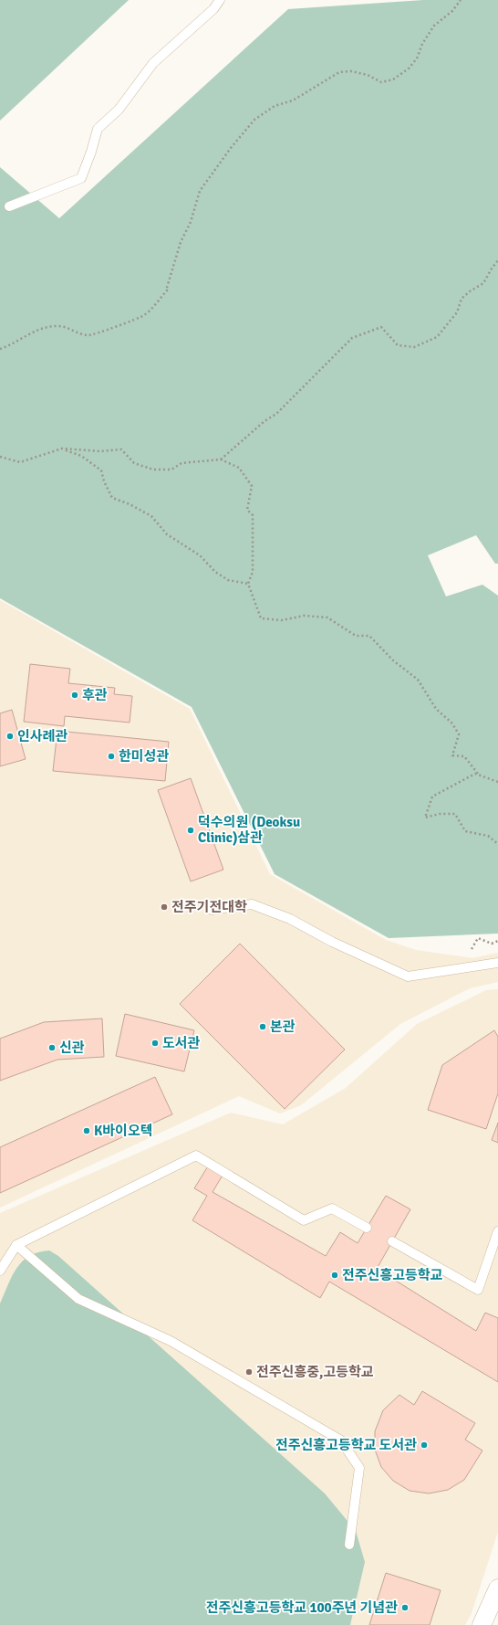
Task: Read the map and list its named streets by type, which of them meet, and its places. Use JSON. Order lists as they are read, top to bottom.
{
  "places": [
    "후관",
    "인사례관",
    "한미성관",
    "덕수의원 (Deoksu Clinic)삼관",
    "전주기전대학",
    "본관",
    "도서관",
    "신관",
    "K바이오텍",
    "전주신흥고등학교",
    "전주신흥중,고등학교",
    "전주신흥고등학교 도서관",
    "전주신흥고등학교 100주년 기념관"
  ]
}
